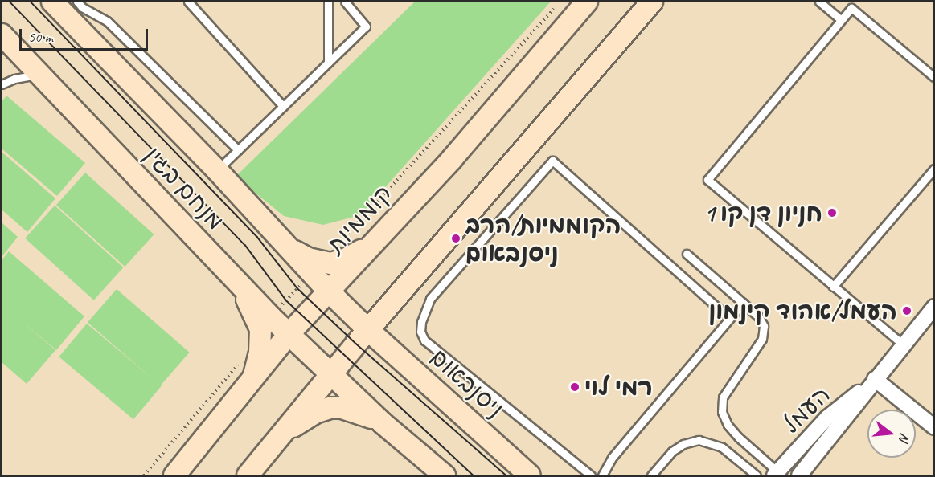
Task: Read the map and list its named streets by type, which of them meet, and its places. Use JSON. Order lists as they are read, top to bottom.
{
  "streets": {
    "main road": ["מנחם בגין", "קוממיות", "ניסנבאום"],
    "street": ["העמל"]
  },
  "crossings": [
    ["מנחם בגין", "קוממיות"],
    ["מנחם בגין", "ניסנבאום"]
  ],
  "places": [
    "חניון דן קו 1",
    "הקוממיות/הרב ניסנבאום",
    "העמל/אהוד קינמון",
    "רמי לוי"
  ],
  "scale_bar": "50 m",
  "north": "right"
}
